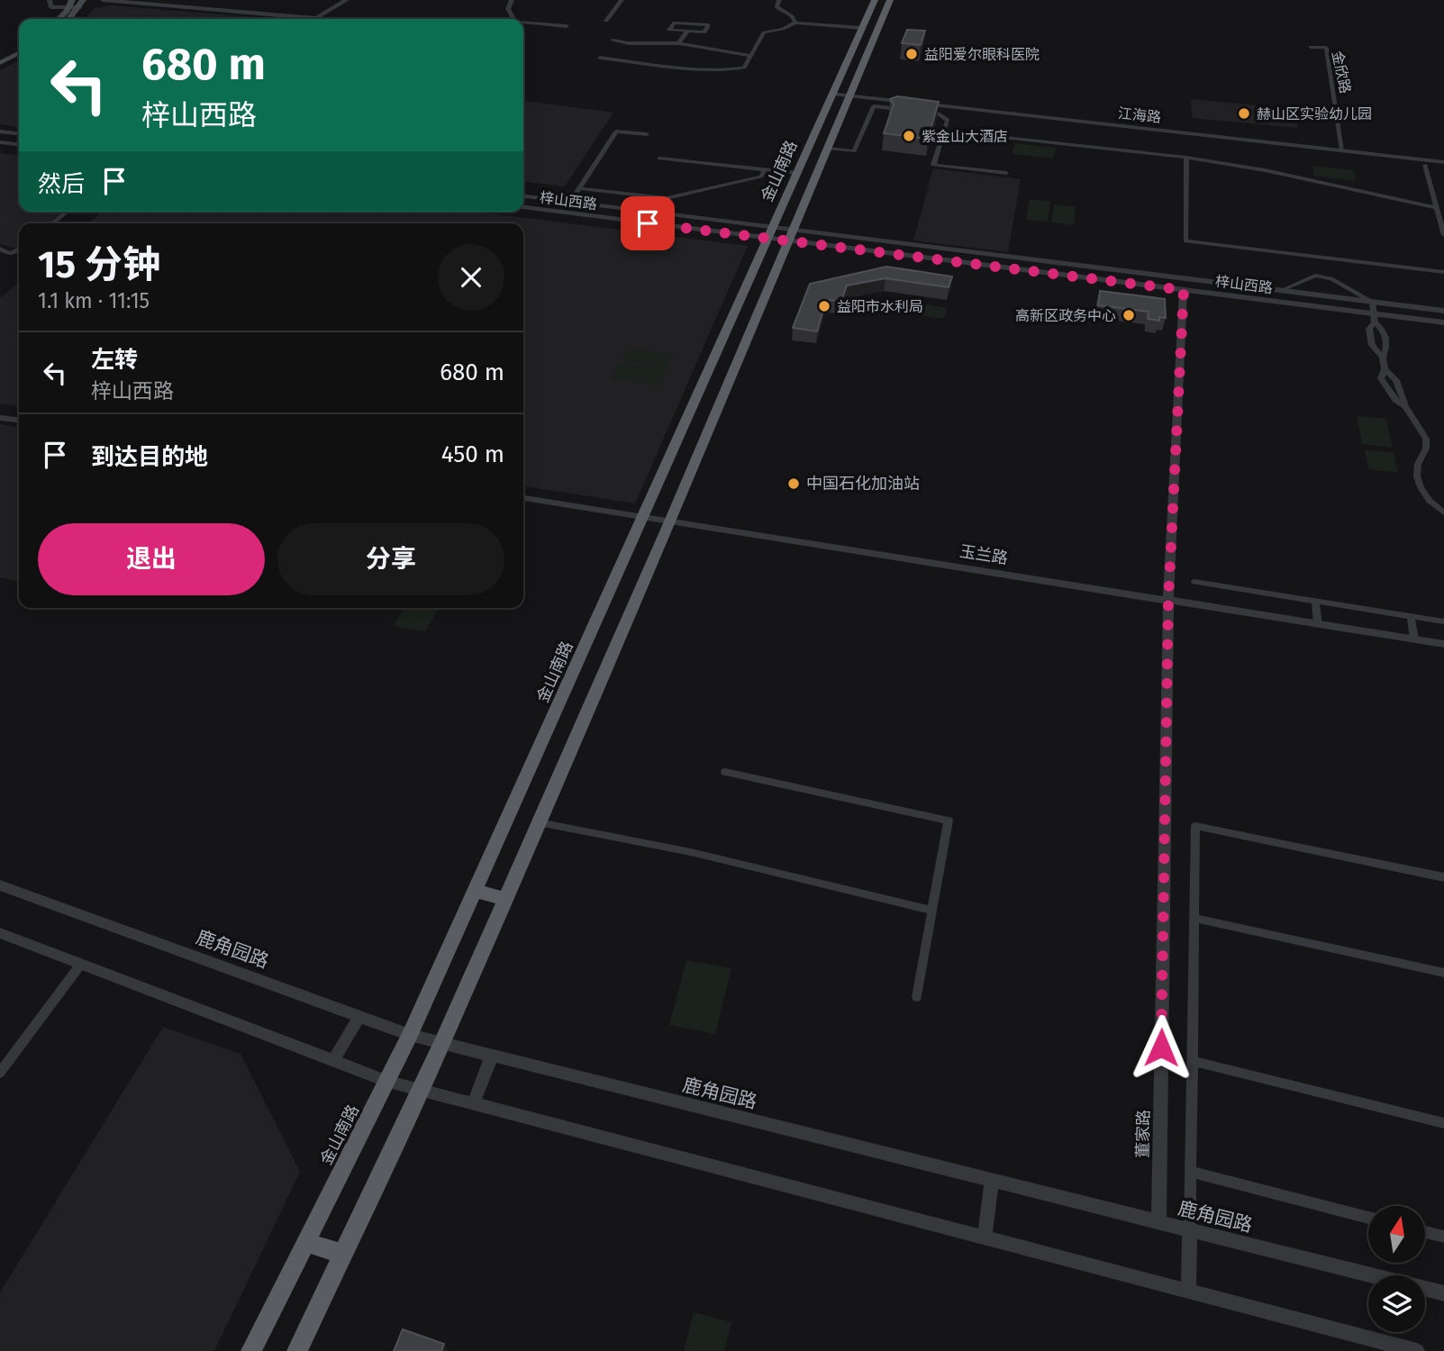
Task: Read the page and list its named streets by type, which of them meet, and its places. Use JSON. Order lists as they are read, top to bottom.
{
  "streets": {
    "highway": ["金山南路"],
    "street": [
      "金欣路",
      "江海路",
      "梓山西路",
      "玉兰路",
      "鹿角园路",
      "董家路"
    ]
  },
  "crossings": [
    ["金欣路", "江海路"],
    ["江海路", "金山南路"],
    ["金山南路", "梓山西路"],
    ["金山南路", "玉兰路"],
    ["金山南路", "鹿角园路"],
    ["梓山西路", "董家路"],
    ["玉兰路", "董家路"],
    ["鹿角园路", "董家路"]
  ],
  "places": [
    "益阳爱尔眼科医院",
    "赫山区实验幼儿园",
    "紫金山大酒店",
    "益阳市水利局",
    "高新区政务中心",
    "中国石化加油站"
  ],
  "north": "top",
  "page": {
    "turn": ["680 m", "梓山西路"],
    "then": "然后",
    "heading": ["15 分钟", "1.1 km · 11:15"],
    "list": [
      {
        "name": "左转",
        "note": "梓山西路",
        "value": "680 m"
      },
      {
        "name": "到达目的地",
        "value": "450 m"
      }
    ],
    "buttons": ["退出", "分享"]
  }
}
